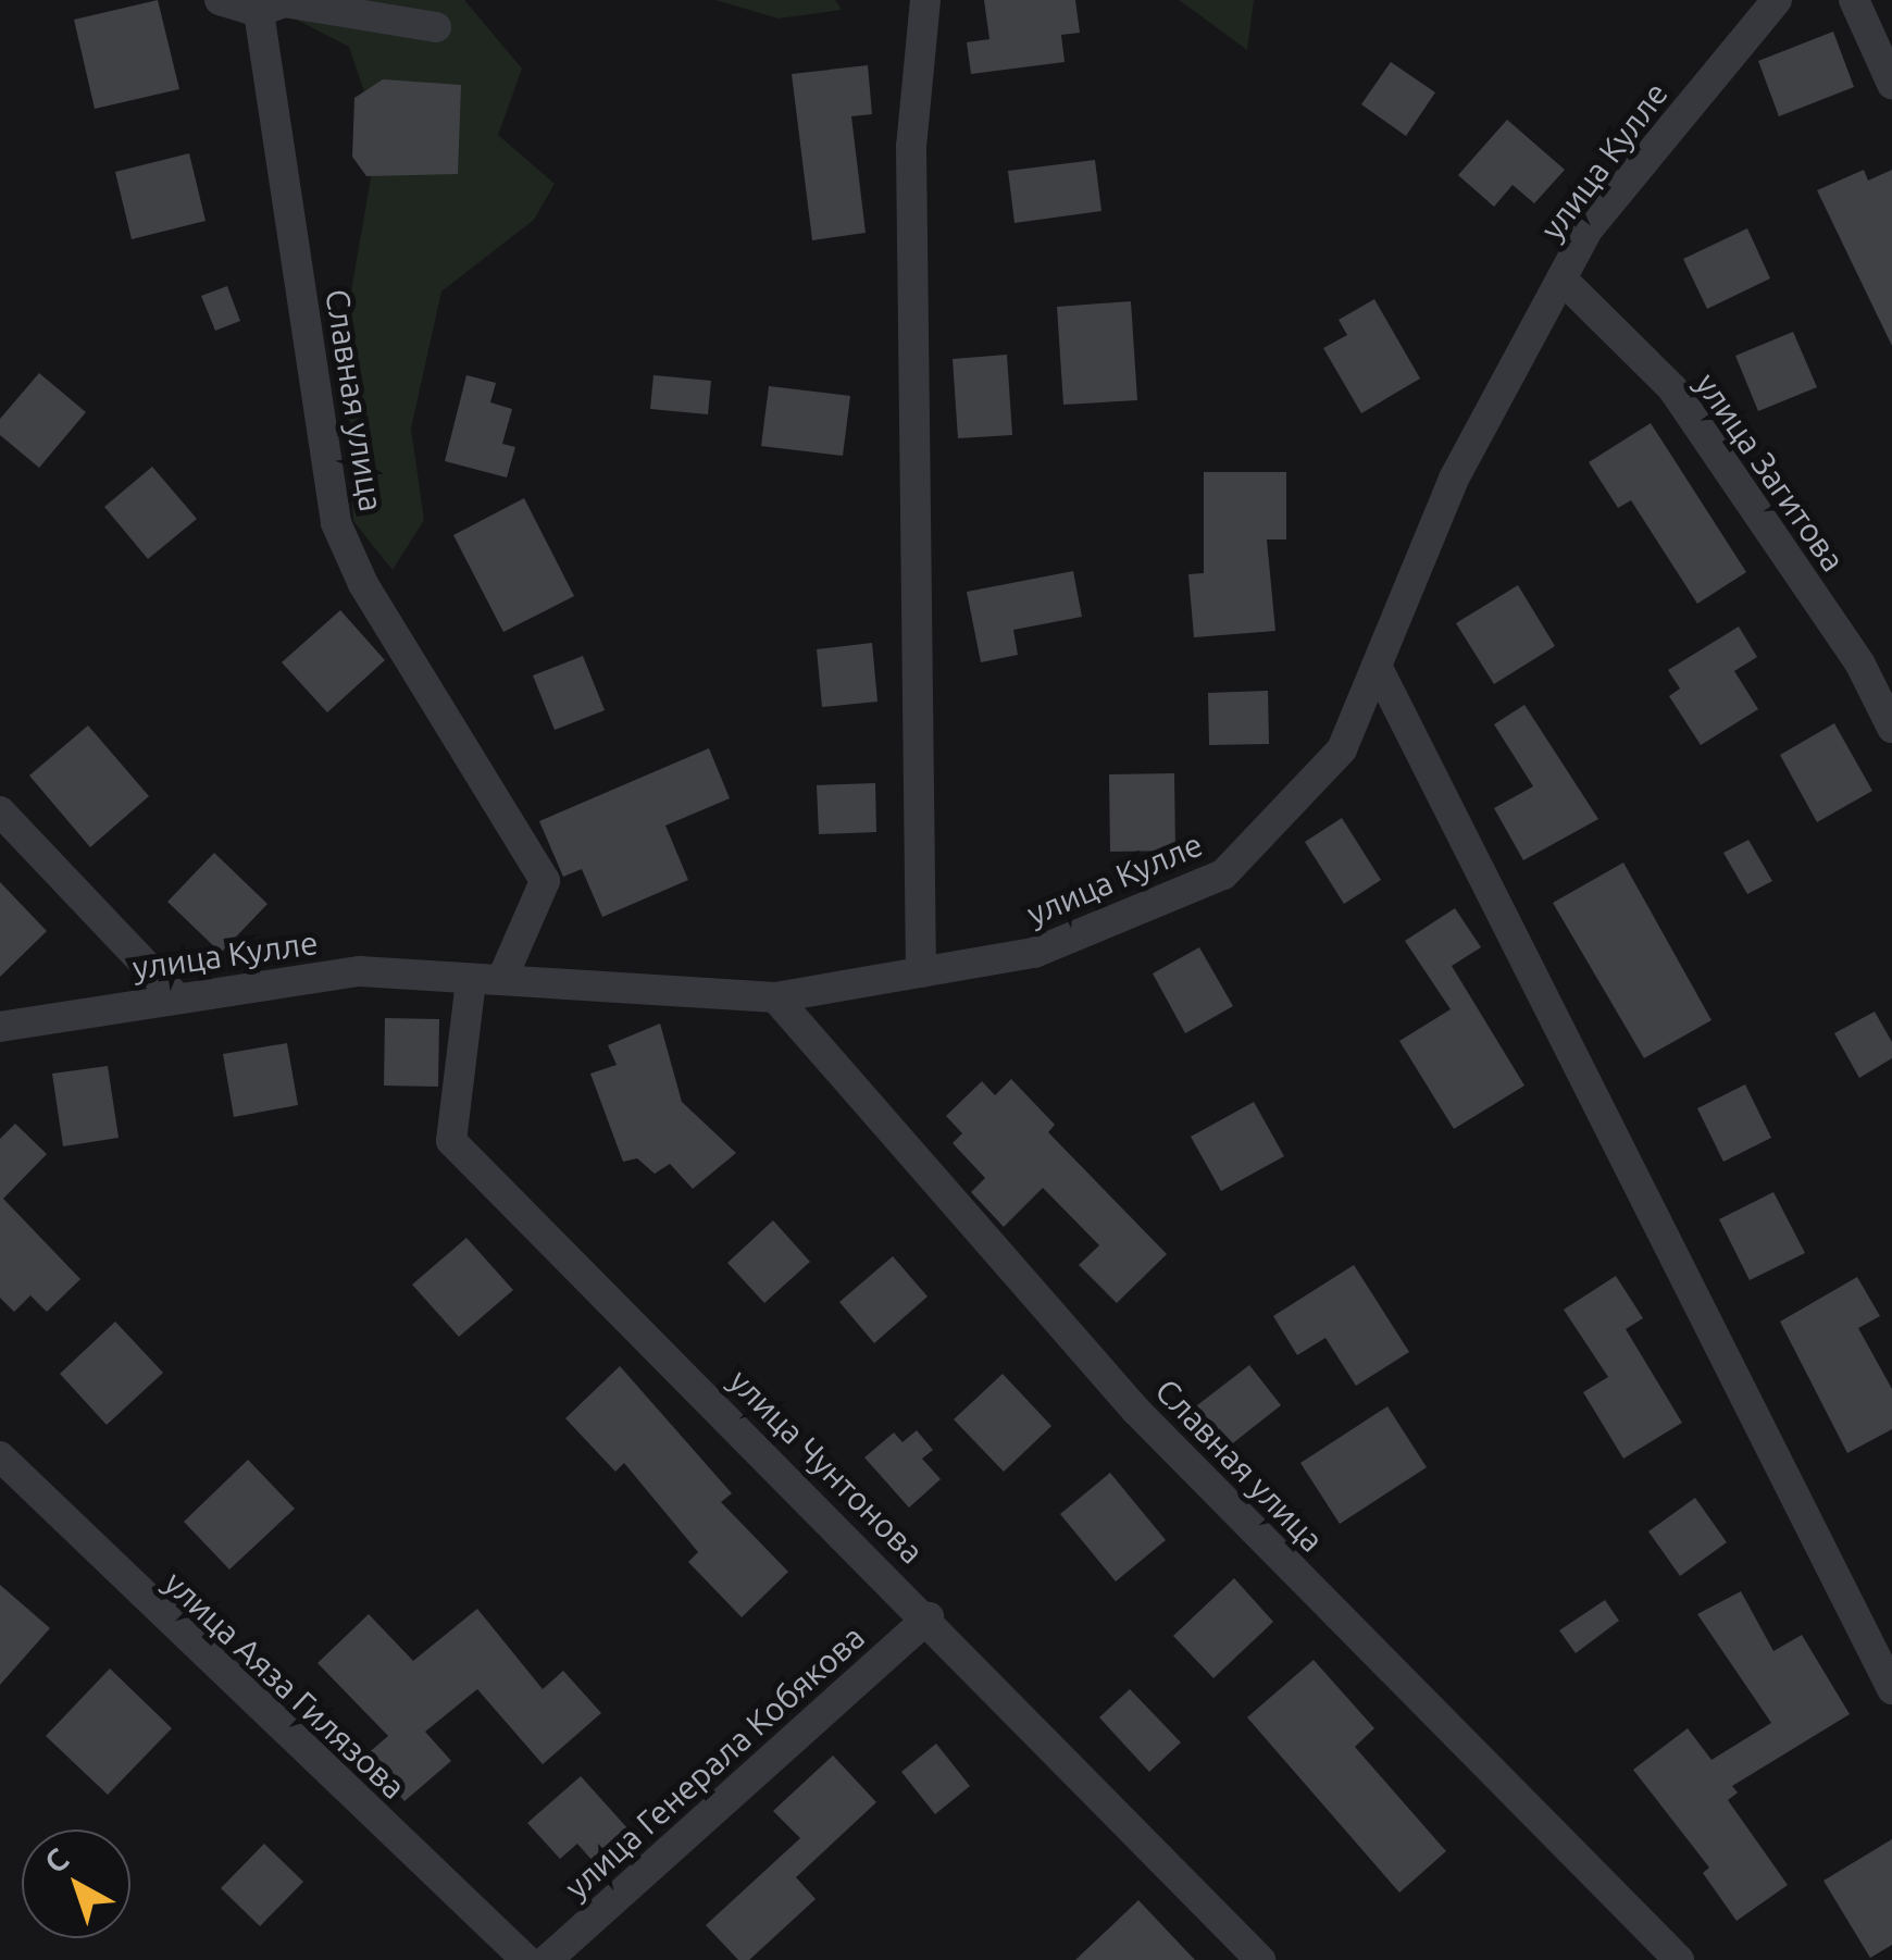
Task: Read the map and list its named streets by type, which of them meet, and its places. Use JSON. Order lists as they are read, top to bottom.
{
  "streets": {
    "street": [
      "улица Кулле",
      "Славная улица",
      "улица Загитова",
      "улица Чунтонова",
      "улица Аяза Гилязова",
      "улица Генерала Кобякова"
    ]
  },
  "crossings": [
    ["улица Кулле", "Славная улица"],
    ["улица Кулле", "улица Загитова"],
    ["улица Кулле", "улица Чунтонова"],
    ["улица Чунтонова", "улица Генерала Кобякова"]
  ],
  "north": "top left"
}
